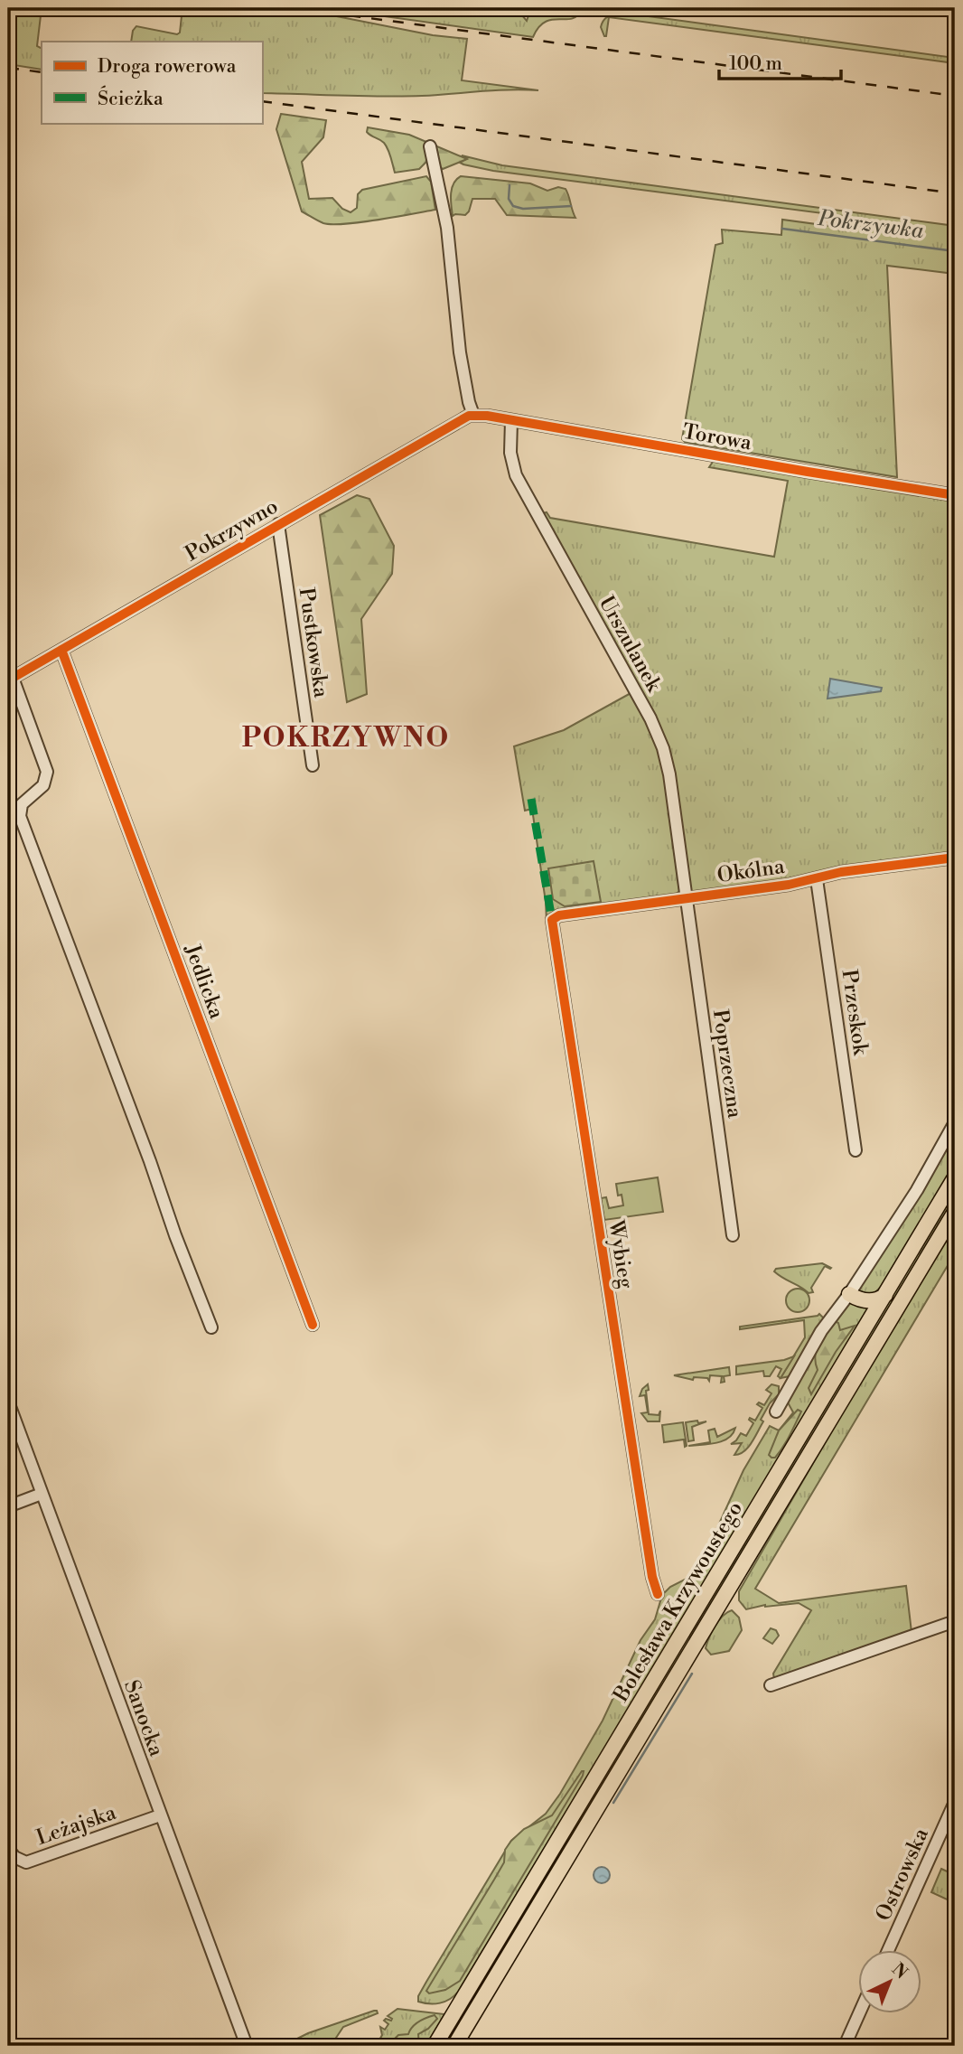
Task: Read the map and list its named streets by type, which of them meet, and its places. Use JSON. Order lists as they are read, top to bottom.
{
  "streets": {
    "main road": ["Bolesława Krzywoustego"],
    "street": [
      "Torowa",
      "Pokrzywno",
      "Pustkowska",
      "Urszulanek",
      "Okólna",
      "Jedlicka",
      "Przeskok",
      "Poprzeczna",
      "Wybieg",
      "Sanocka",
      "Leżajska",
      "Ostrowska"
    ]
  },
  "crossings": [
    ["Torowa", "Pokrzywno"],
    ["Torowa", "Urszulanek"],
    ["Pokrzywno", "Pustkowska"],
    ["Pokrzywno", "Jedlicka"],
    ["Urszulanek", "Okólna"],
    ["Urszulanek", "Poprzeczna"],
    ["Okólna", "Przeskok"],
    ["Okólna", "Poprzeczna"],
    ["Okólna", "Wybieg"],
    ["Sanocka", "Leżajska"]
  ],
  "districts": ["POKRZYWNO"],
  "water": ["Pokrzywka"],
  "legend": ["Droga rowerowa", "Ścieżka"],
  "scale_bar": "100 m",
  "north": "top right"
}
